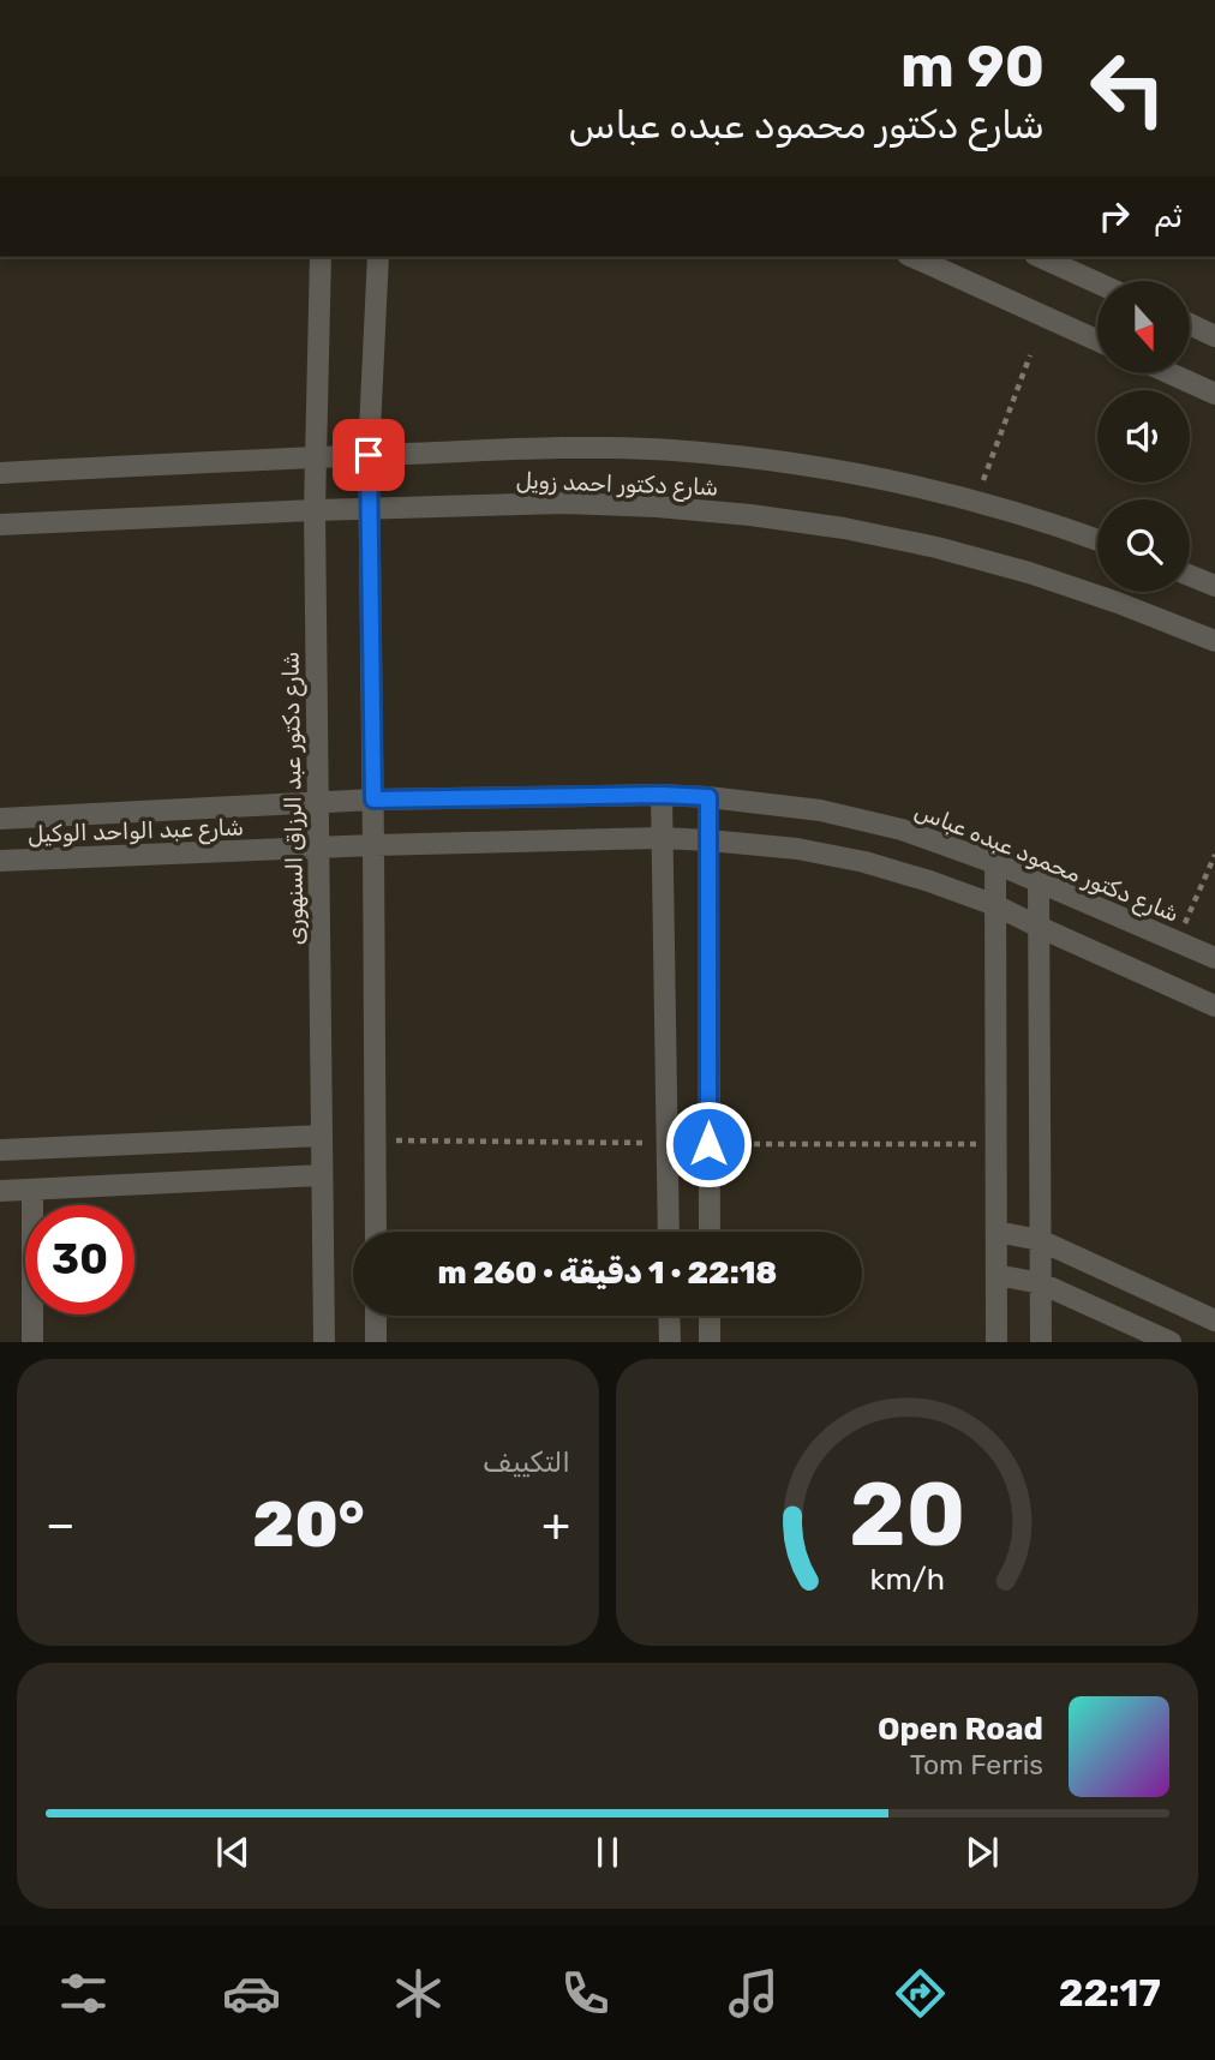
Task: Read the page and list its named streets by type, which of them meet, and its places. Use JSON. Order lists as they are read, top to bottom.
{
  "streets": {
    "street": [
      "شارع دكتور احمد زويل",
      "شارع دكتور عبد الرزاق السنهورى",
      "شارع عبد الواحد الوكيل",
      "شارع دكتور محمود عبده عباس"
    ]
  },
  "crossings": [
    ["شارع دكتور احمد زويل", "شارع دكتور عبد الرزاق السنهورى"],
    ["شارع دكتور عبد الرزاق السنهورى", "شارع عبد الواحد الوكيل"],
    ["شارع عبد الواحد الوكيل", "شارع دكتور محمود عبده عباس"]
  ],
  "north": "bottom",
  "page": {
    "turn": ["90 m", "شارع دكتور محمود عبده عباس"],
    "then": "ثم",
    "limit": "30",
    "trip": "22:18 · 1 دقيقة · 260 m",
    "tile": "التكييف",
    "heat": ["−", "20°", "+"],
    "song": ["Open Road", "Tom Ferris"],
    "tabs": "22:17",
    "gauge": ["20", "km/h"]
  }
}
